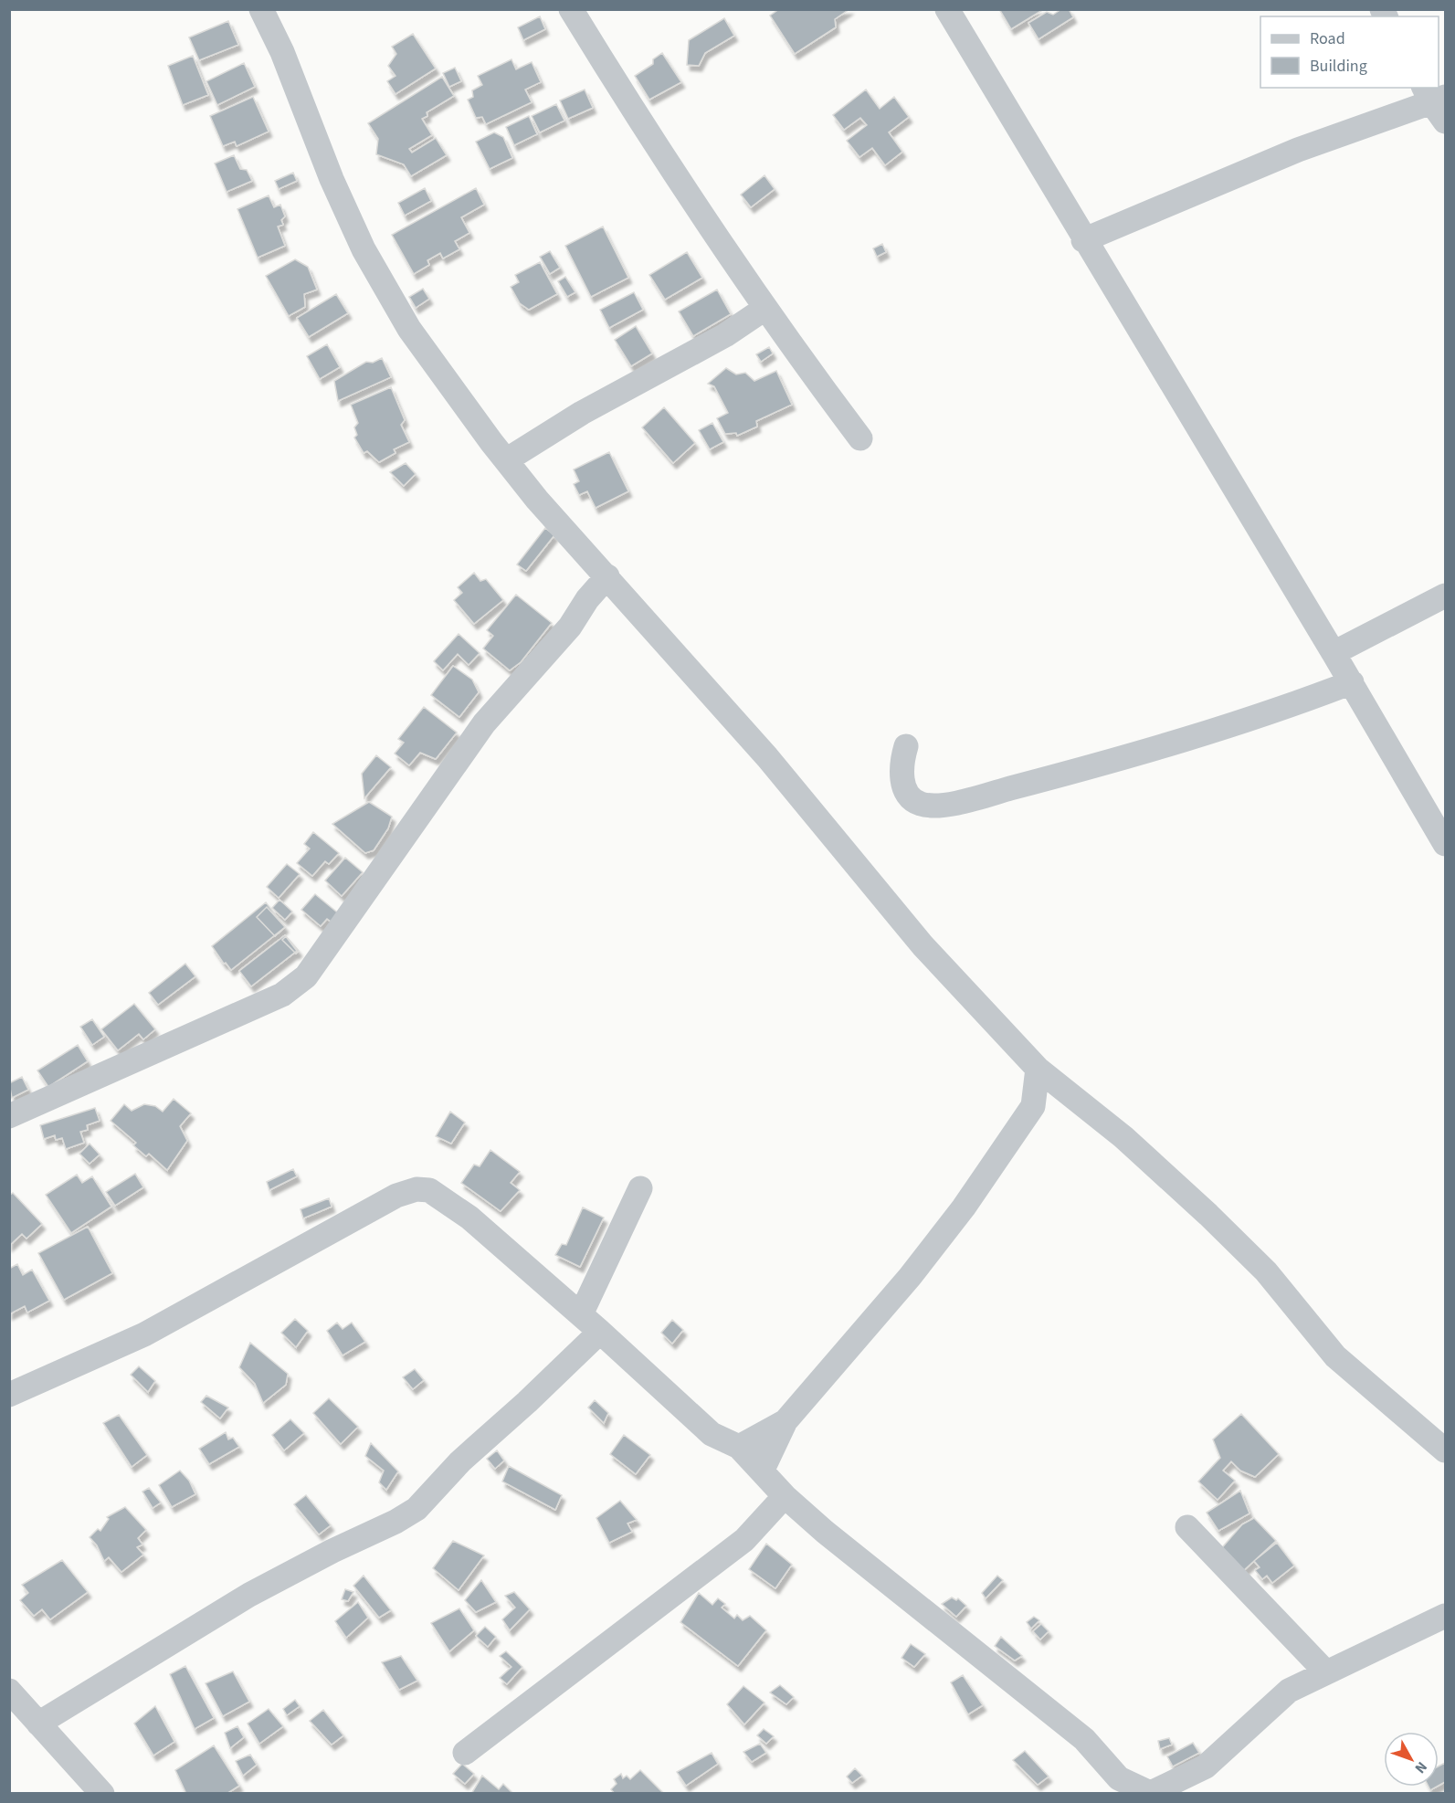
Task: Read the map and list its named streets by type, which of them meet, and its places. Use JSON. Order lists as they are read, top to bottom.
{
  "legend": ["Road", "Building"],
  "north": "bottom right"
}
